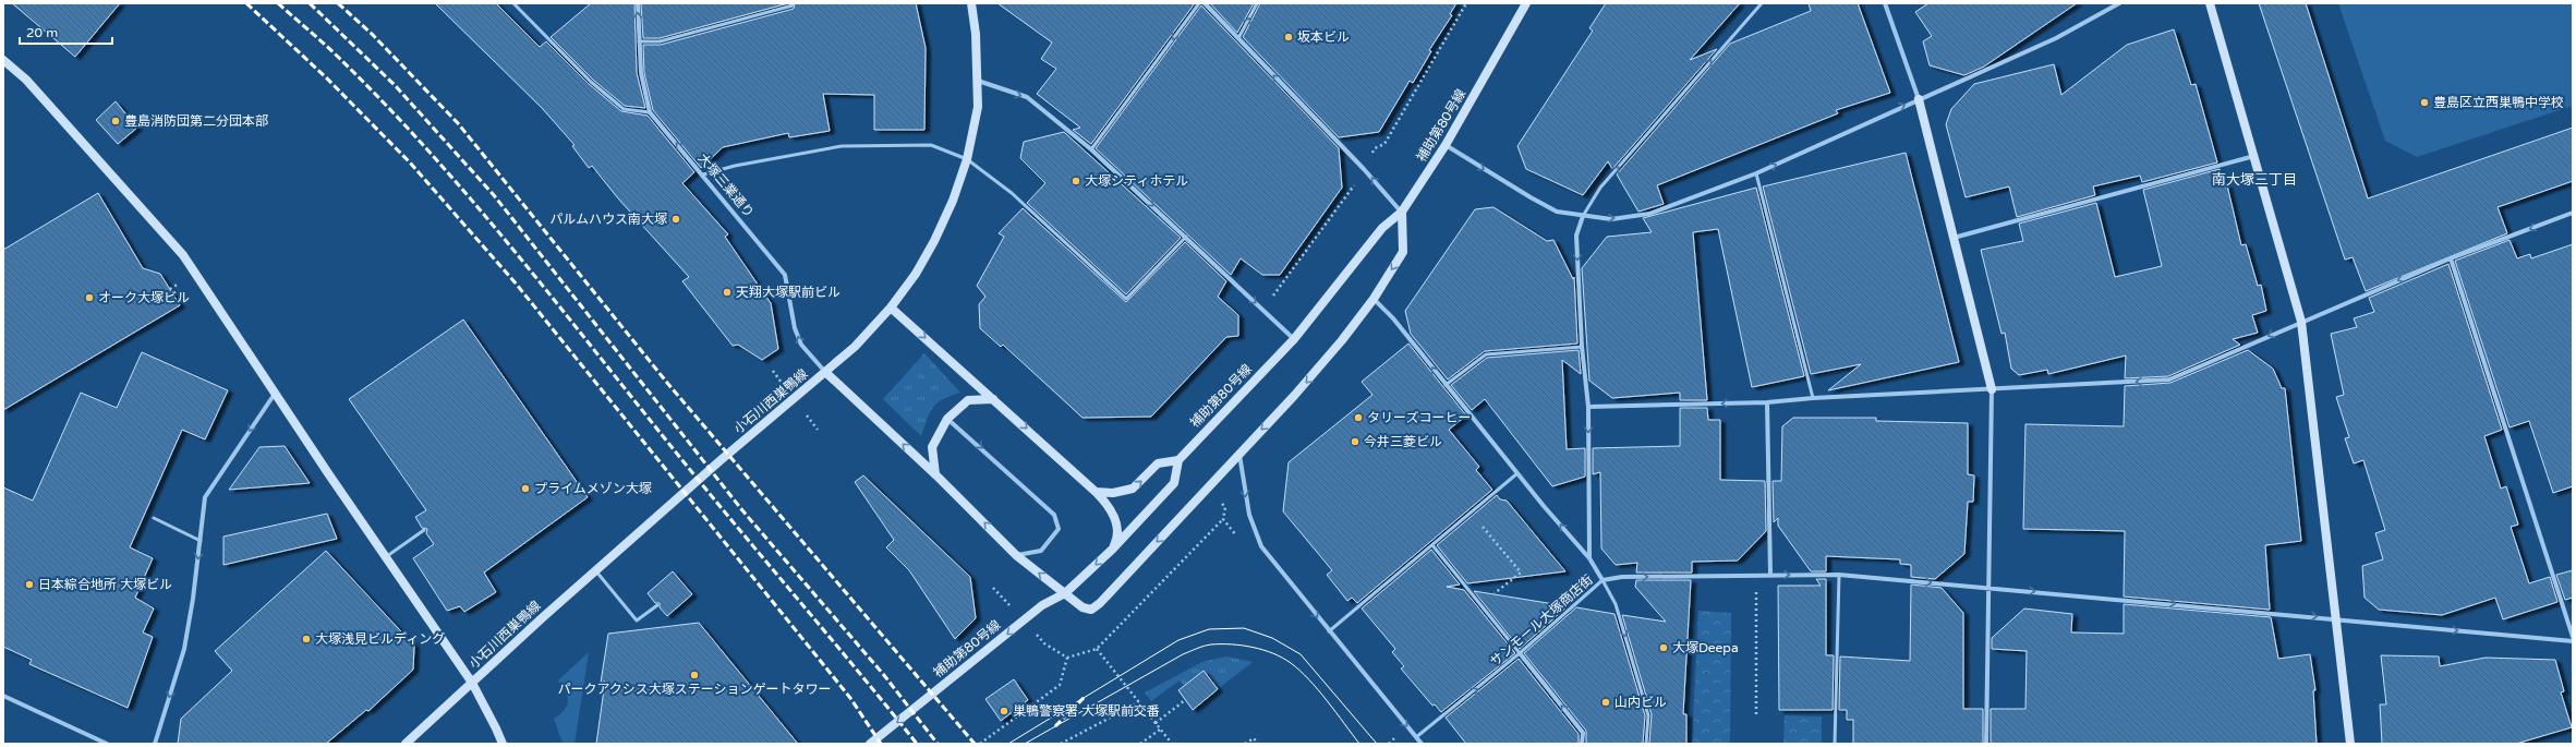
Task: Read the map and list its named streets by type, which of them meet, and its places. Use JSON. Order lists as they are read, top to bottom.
{
  "streets": {
    "street": ["補助第80号線", "大塚三業通り", "小石川西巣鴨線"],
    "lane": ["サンモール大塚商店街"]
  },
  "crossings": [
    ["大塚三業通り", "小石川西巣鴨線"]
  ],
  "one_way": ["大塚三業通り"],
  "districts": ["南大塚三丁目"],
  "places": [
    "坂本ビル",
    "豊島区立西巣鴨中学校",
    "豊島消防団第二分団本部",
    "大塚シティホテル",
    "パルムハウス南大塚",
    "天翔大塚駅前ビル",
    "オーク大塚ビル",
    "タリーズコーヒー",
    "今井三菱ビル",
    "プライムメゾン大塚",
    "日本綜合地所 大塚ビル",
    "大塚浅見ビルディング",
    "大塚Deepa",
    "パークアクシス大塚ステーションゲートタワー",
    "山内ビル",
    "巣鴨警察署 大塚駅前交番"
  ],
  "scale_bar": "20 m"
}
